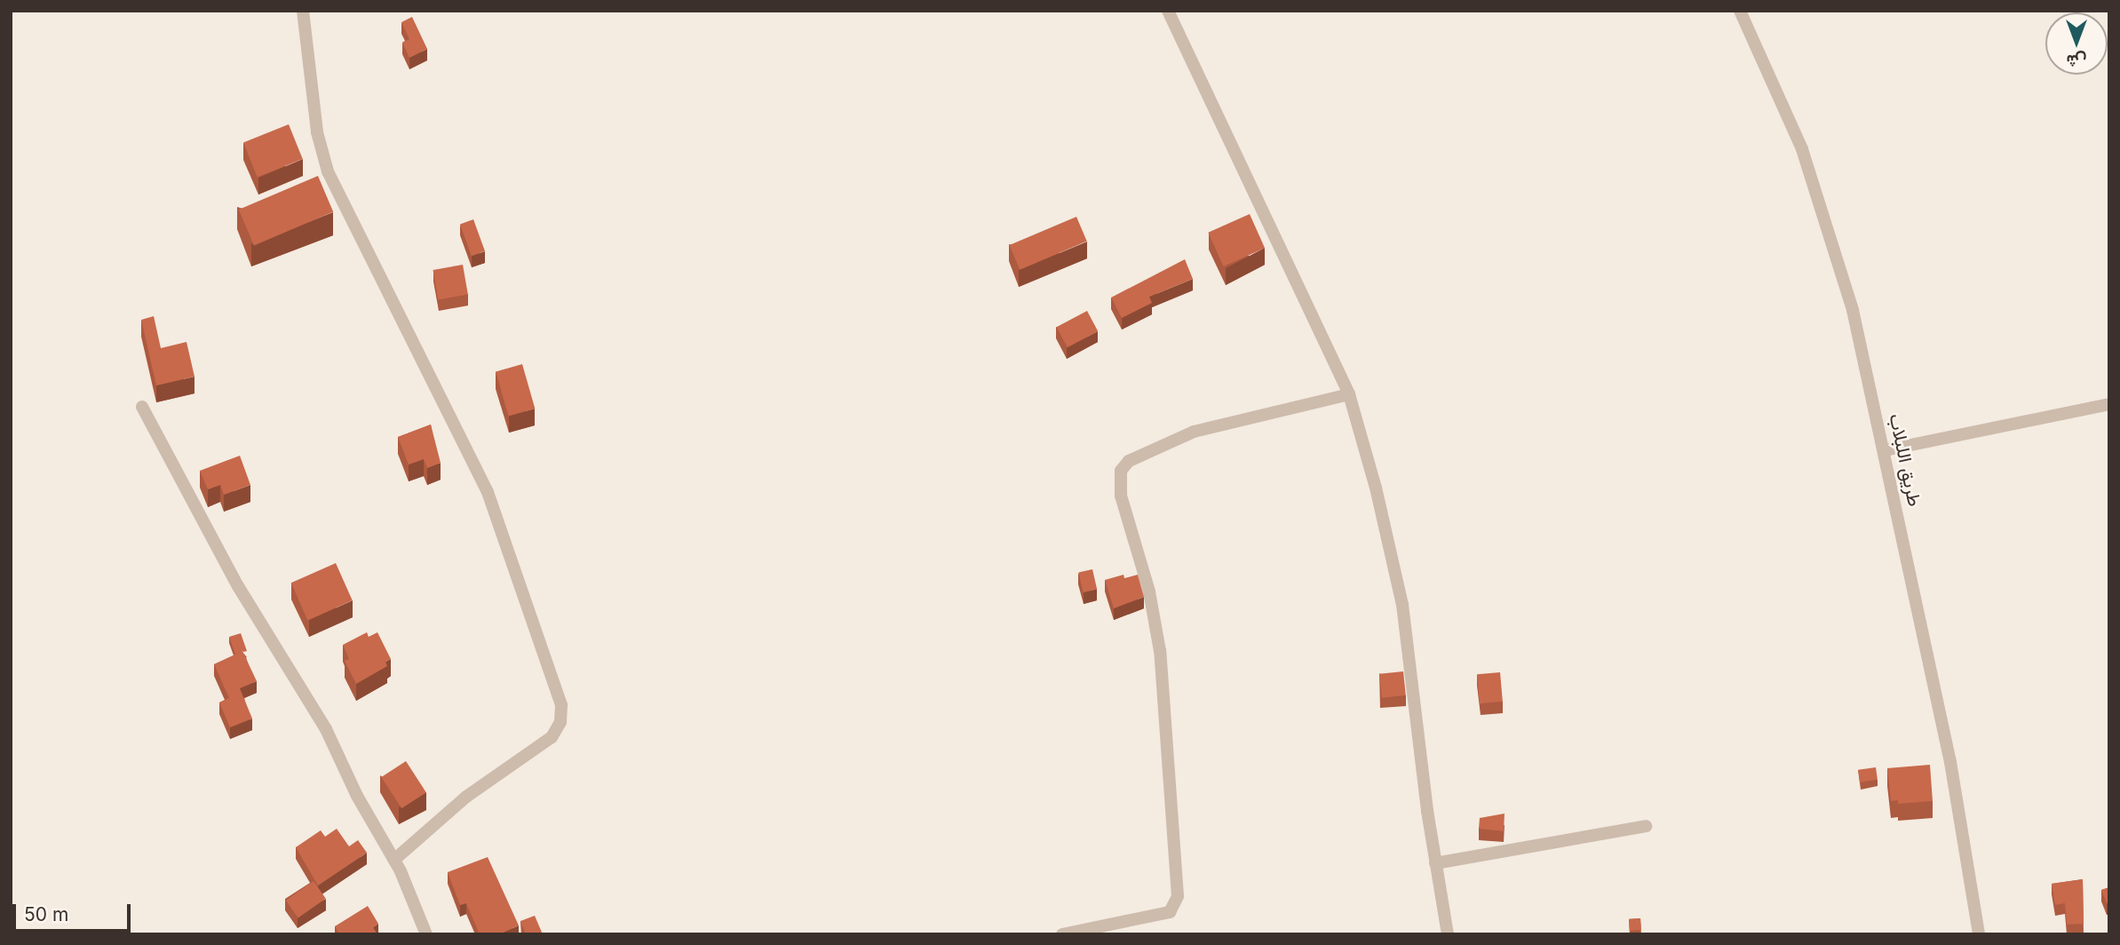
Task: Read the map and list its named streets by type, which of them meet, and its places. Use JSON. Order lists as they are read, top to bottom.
{
  "streets": {
    "street": ["طريق اللبلاب"]
  },
  "scale_bar": "50 m",
  "north": "bottom"
}
